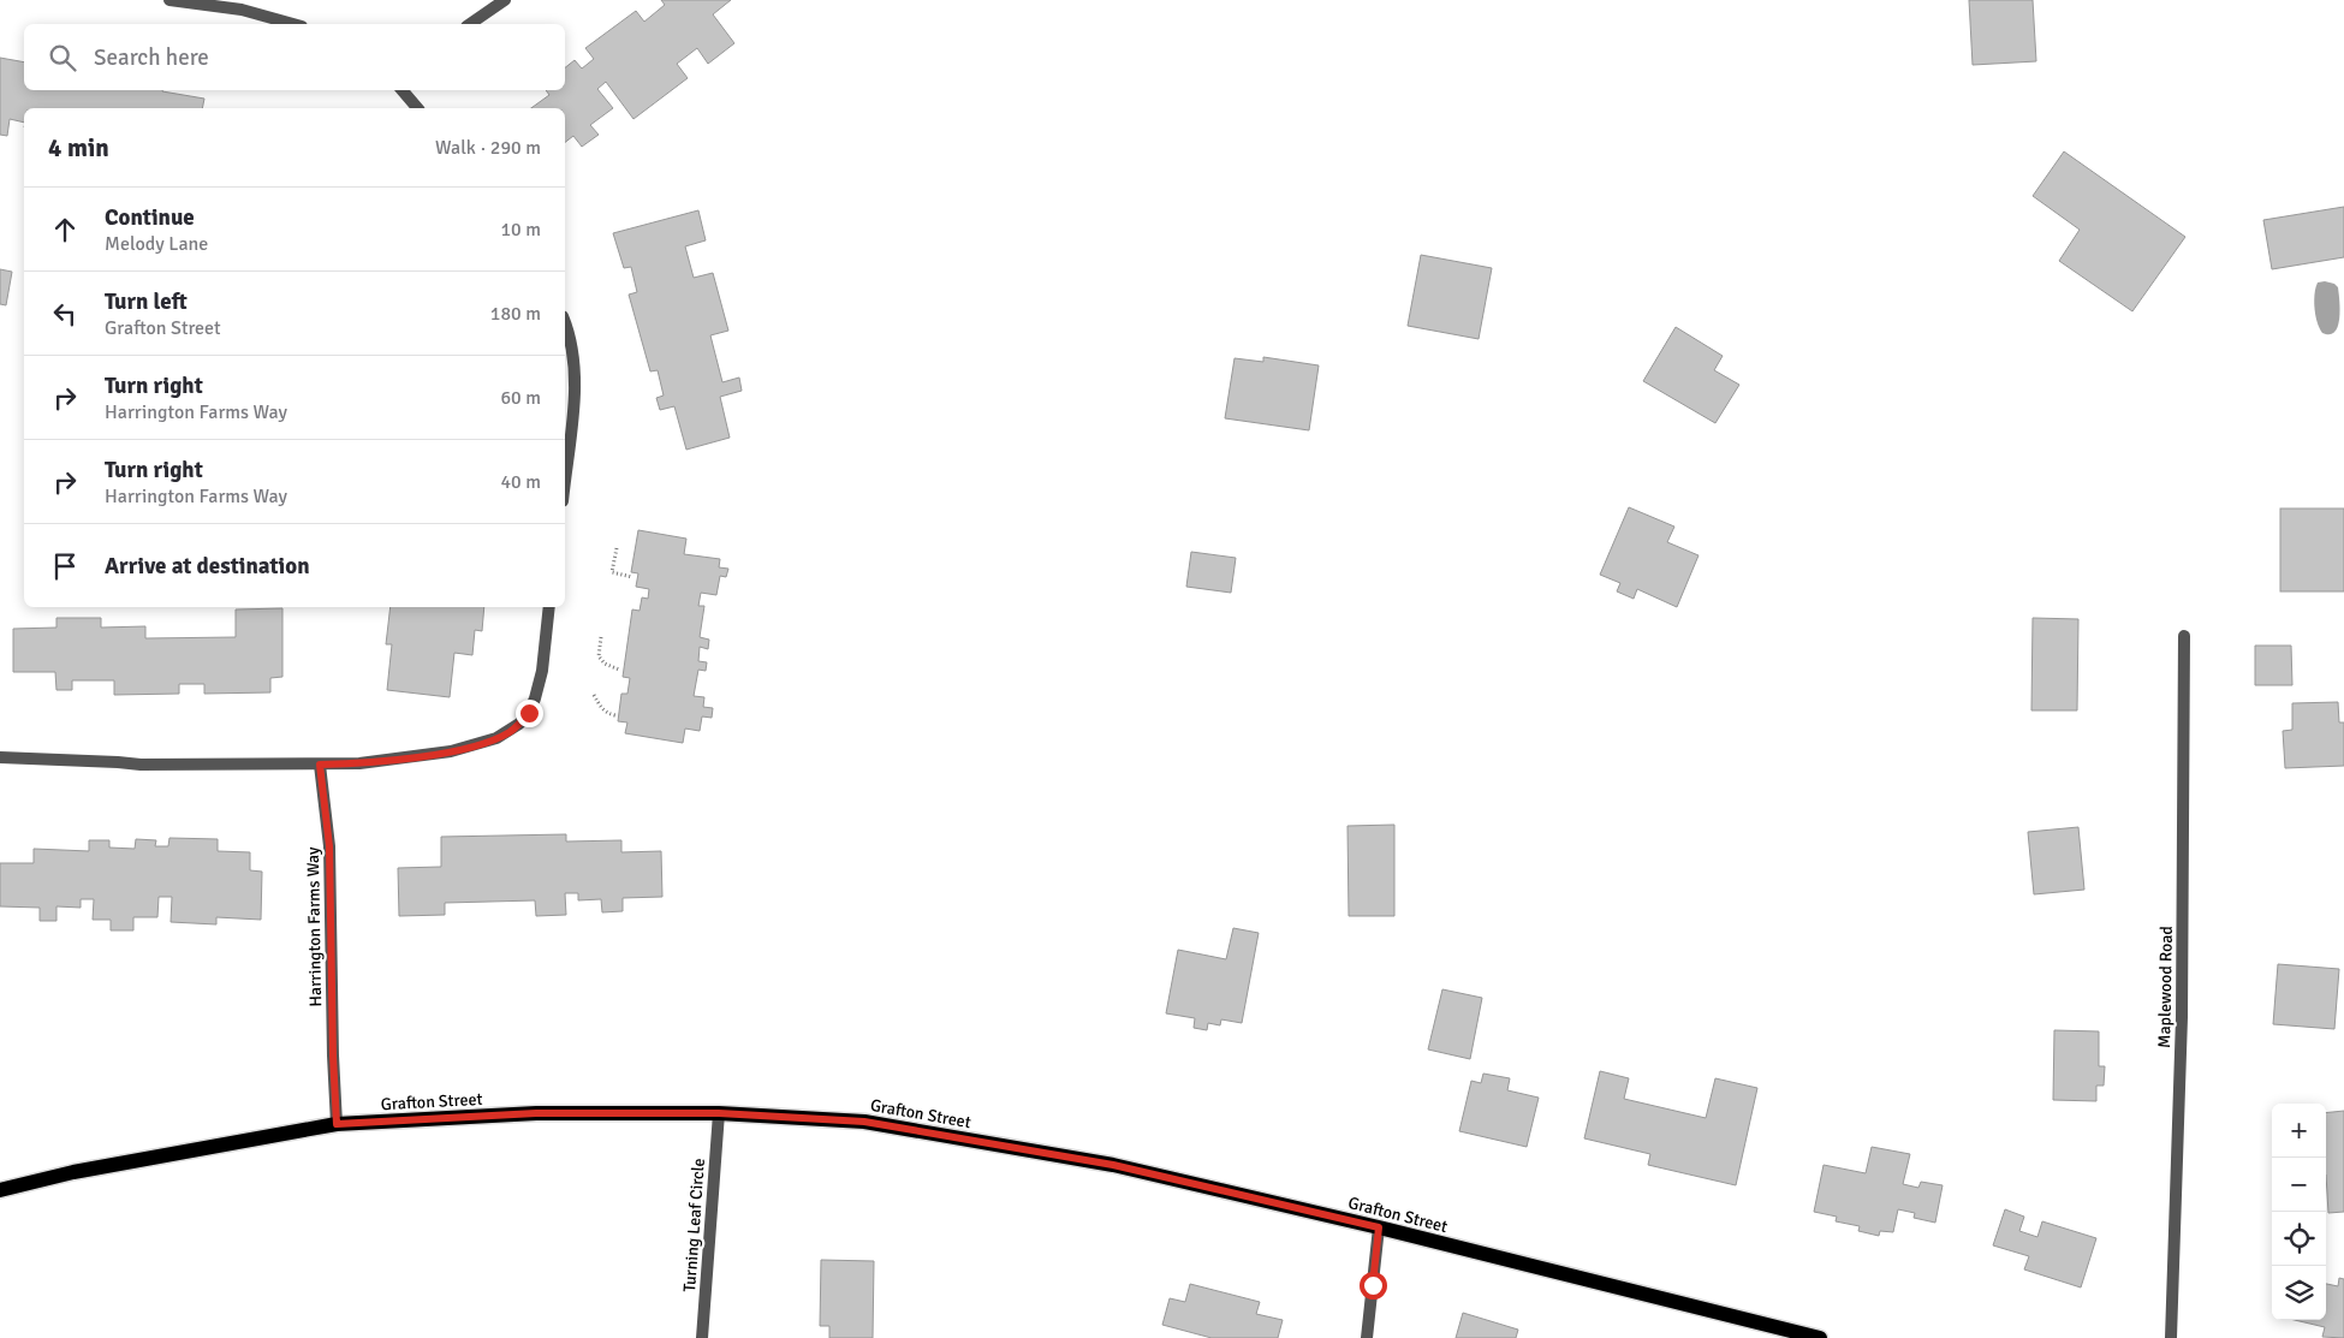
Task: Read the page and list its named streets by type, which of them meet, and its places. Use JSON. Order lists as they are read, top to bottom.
{
  "streets": {
    "main road": ["Grafton Street"],
    "street": ["Harrington Farms Way", "Maplewood Road", "Turning Leaf Circle"]
  },
  "crossings": [
    ["Harrington Farms Way", "Grafton Street"],
    ["Grafton Street", "Turning Leaf Circle"]
  ],
  "page": {
    "search": "Search here",
    "heading": ["4 min", "Walk · 290 m"],
    "list": [
      ["Continue", "Melody Lane", "10 m"],
      ["Turn left", "Grafton Street", "180 m"],
      ["Turn right", "Harrington Farms Way", "60 m"],
      ["Turn right", "Harrington Farms Way", "40 m"],
      "Arrive at destination"
    ],
    "map_buttons": ["+", "−"]
  }
}
